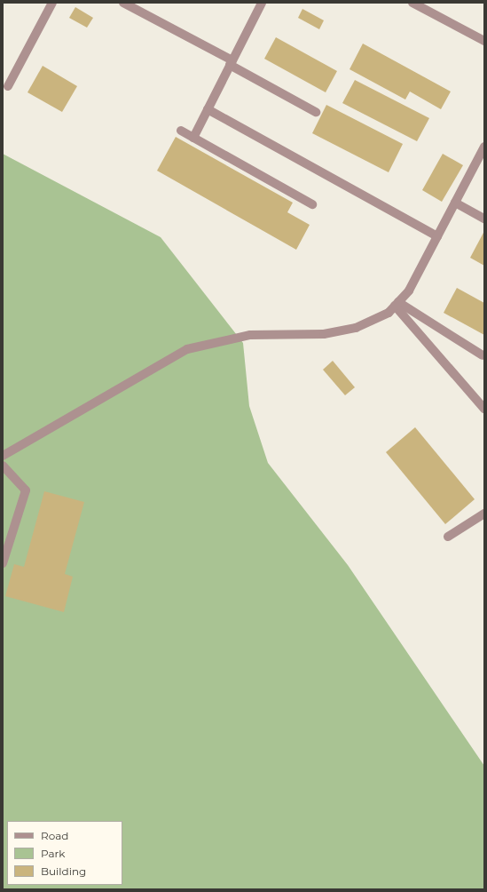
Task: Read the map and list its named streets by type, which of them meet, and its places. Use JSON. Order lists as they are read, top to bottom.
{
  "legend": ["Road", "Park", "Building"]
}
